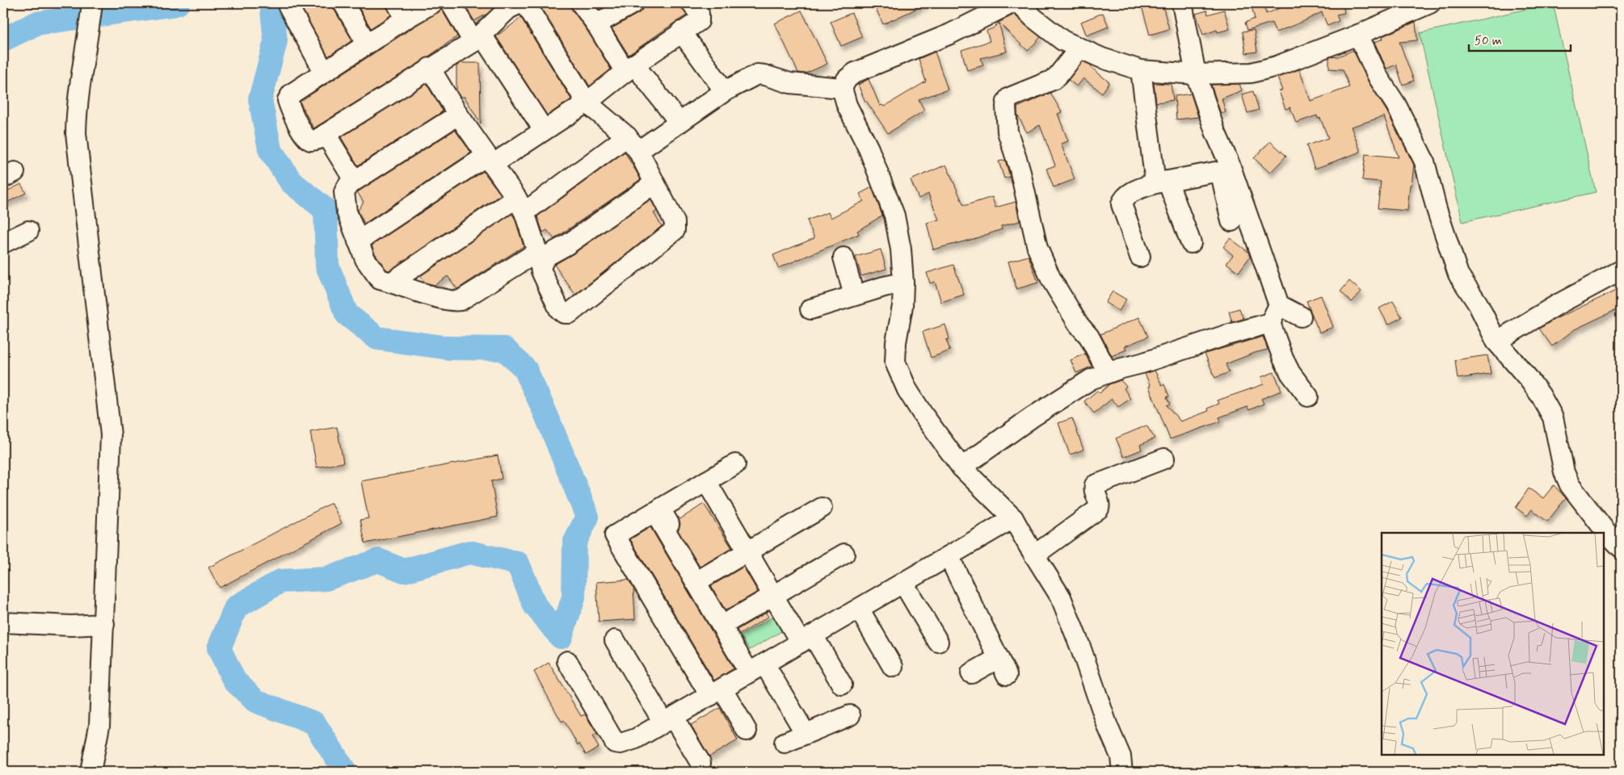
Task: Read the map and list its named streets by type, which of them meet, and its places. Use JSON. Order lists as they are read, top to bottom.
{
  "scale_bar": "50 m"
}
